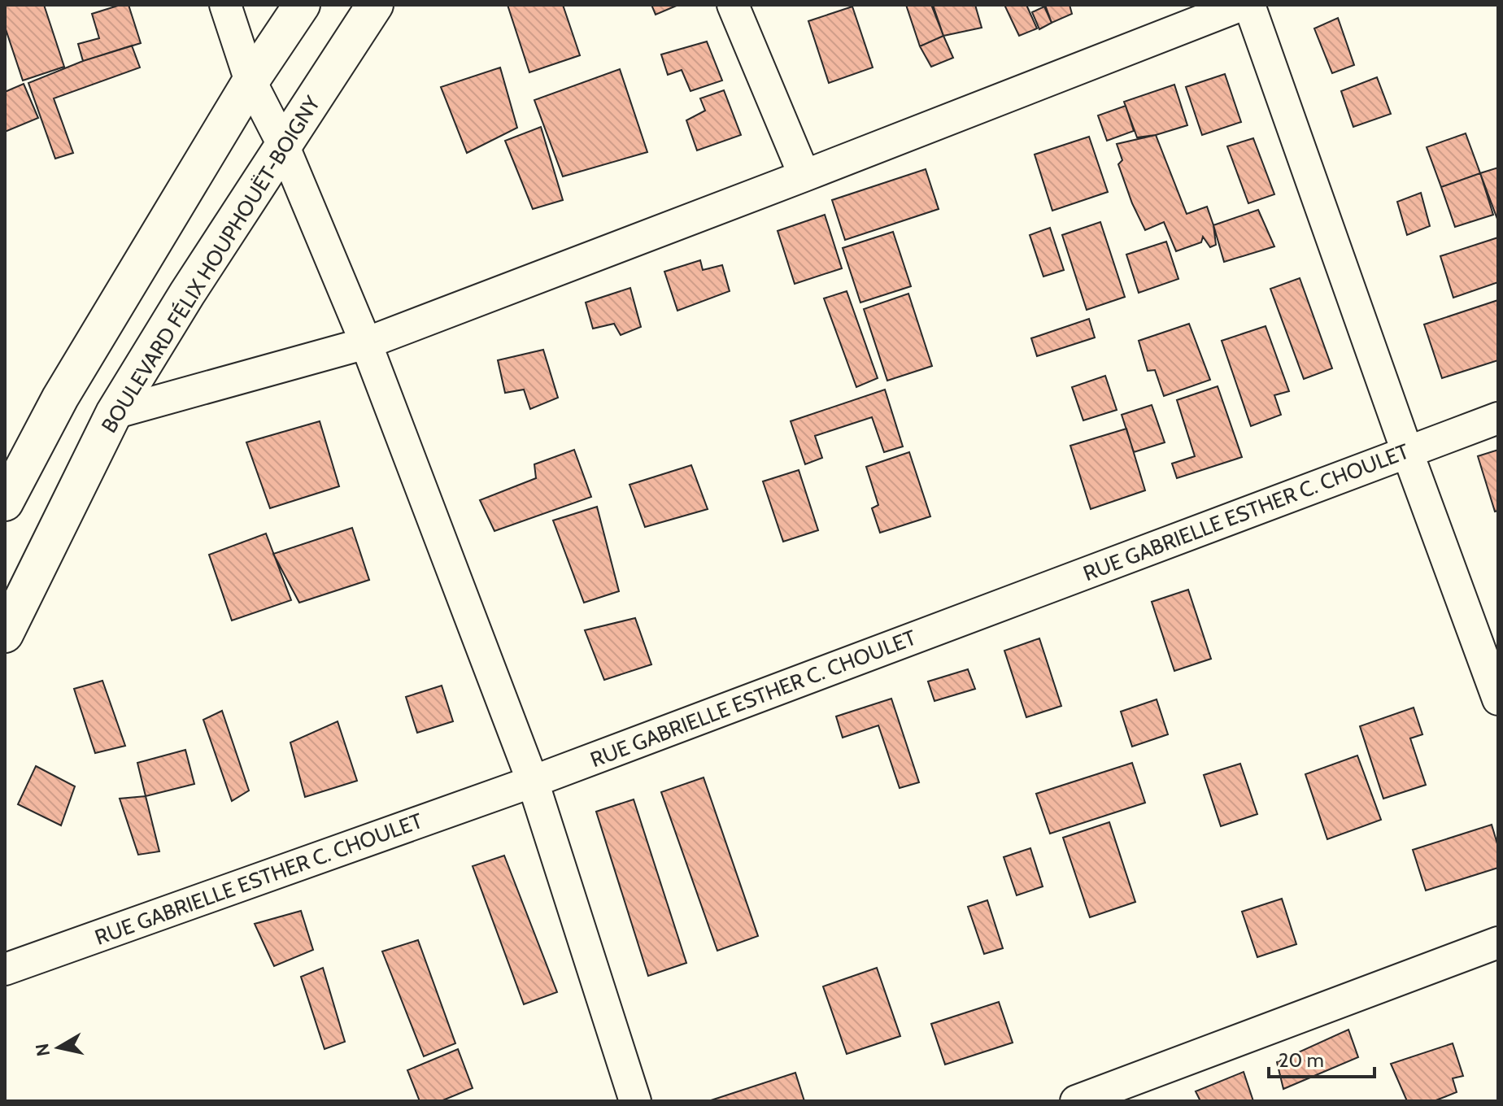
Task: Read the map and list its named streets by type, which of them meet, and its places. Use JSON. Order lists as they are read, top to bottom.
{
  "streets": {
    "main road": ["BOULEVARD FÉLIX HOUPHOUËT-BOIGNY"],
    "street": ["RUE GABRIELLE ESTHER C. CHOULET"]
  },
  "scale_bar": "20 m",
  "north": "left"
}
